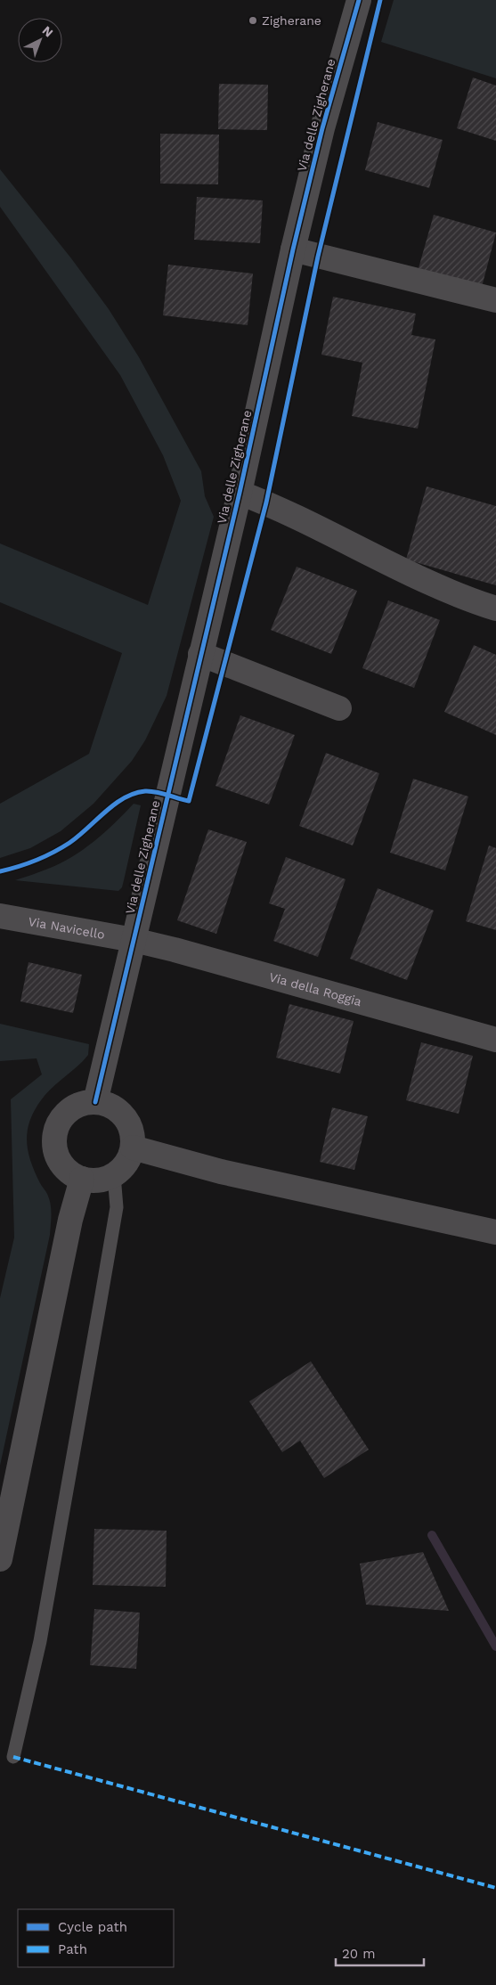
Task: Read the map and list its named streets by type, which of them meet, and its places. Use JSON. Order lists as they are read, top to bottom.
{
  "streets": {
    "street": ["Via delle Zigherane", "Via Navicello", "Via della Roggia"]
  },
  "crossings": [
    ["Via delle Zigherane", "Via Navicello"],
    ["Via delle Zigherane", "Via della Roggia"],
    ["Via Navicello", "Via della Roggia"]
  ],
  "places": ["Zigherane"],
  "legend": ["Cycle path", "Path"],
  "scale_bar": "20 m",
  "north": "top right"
}
